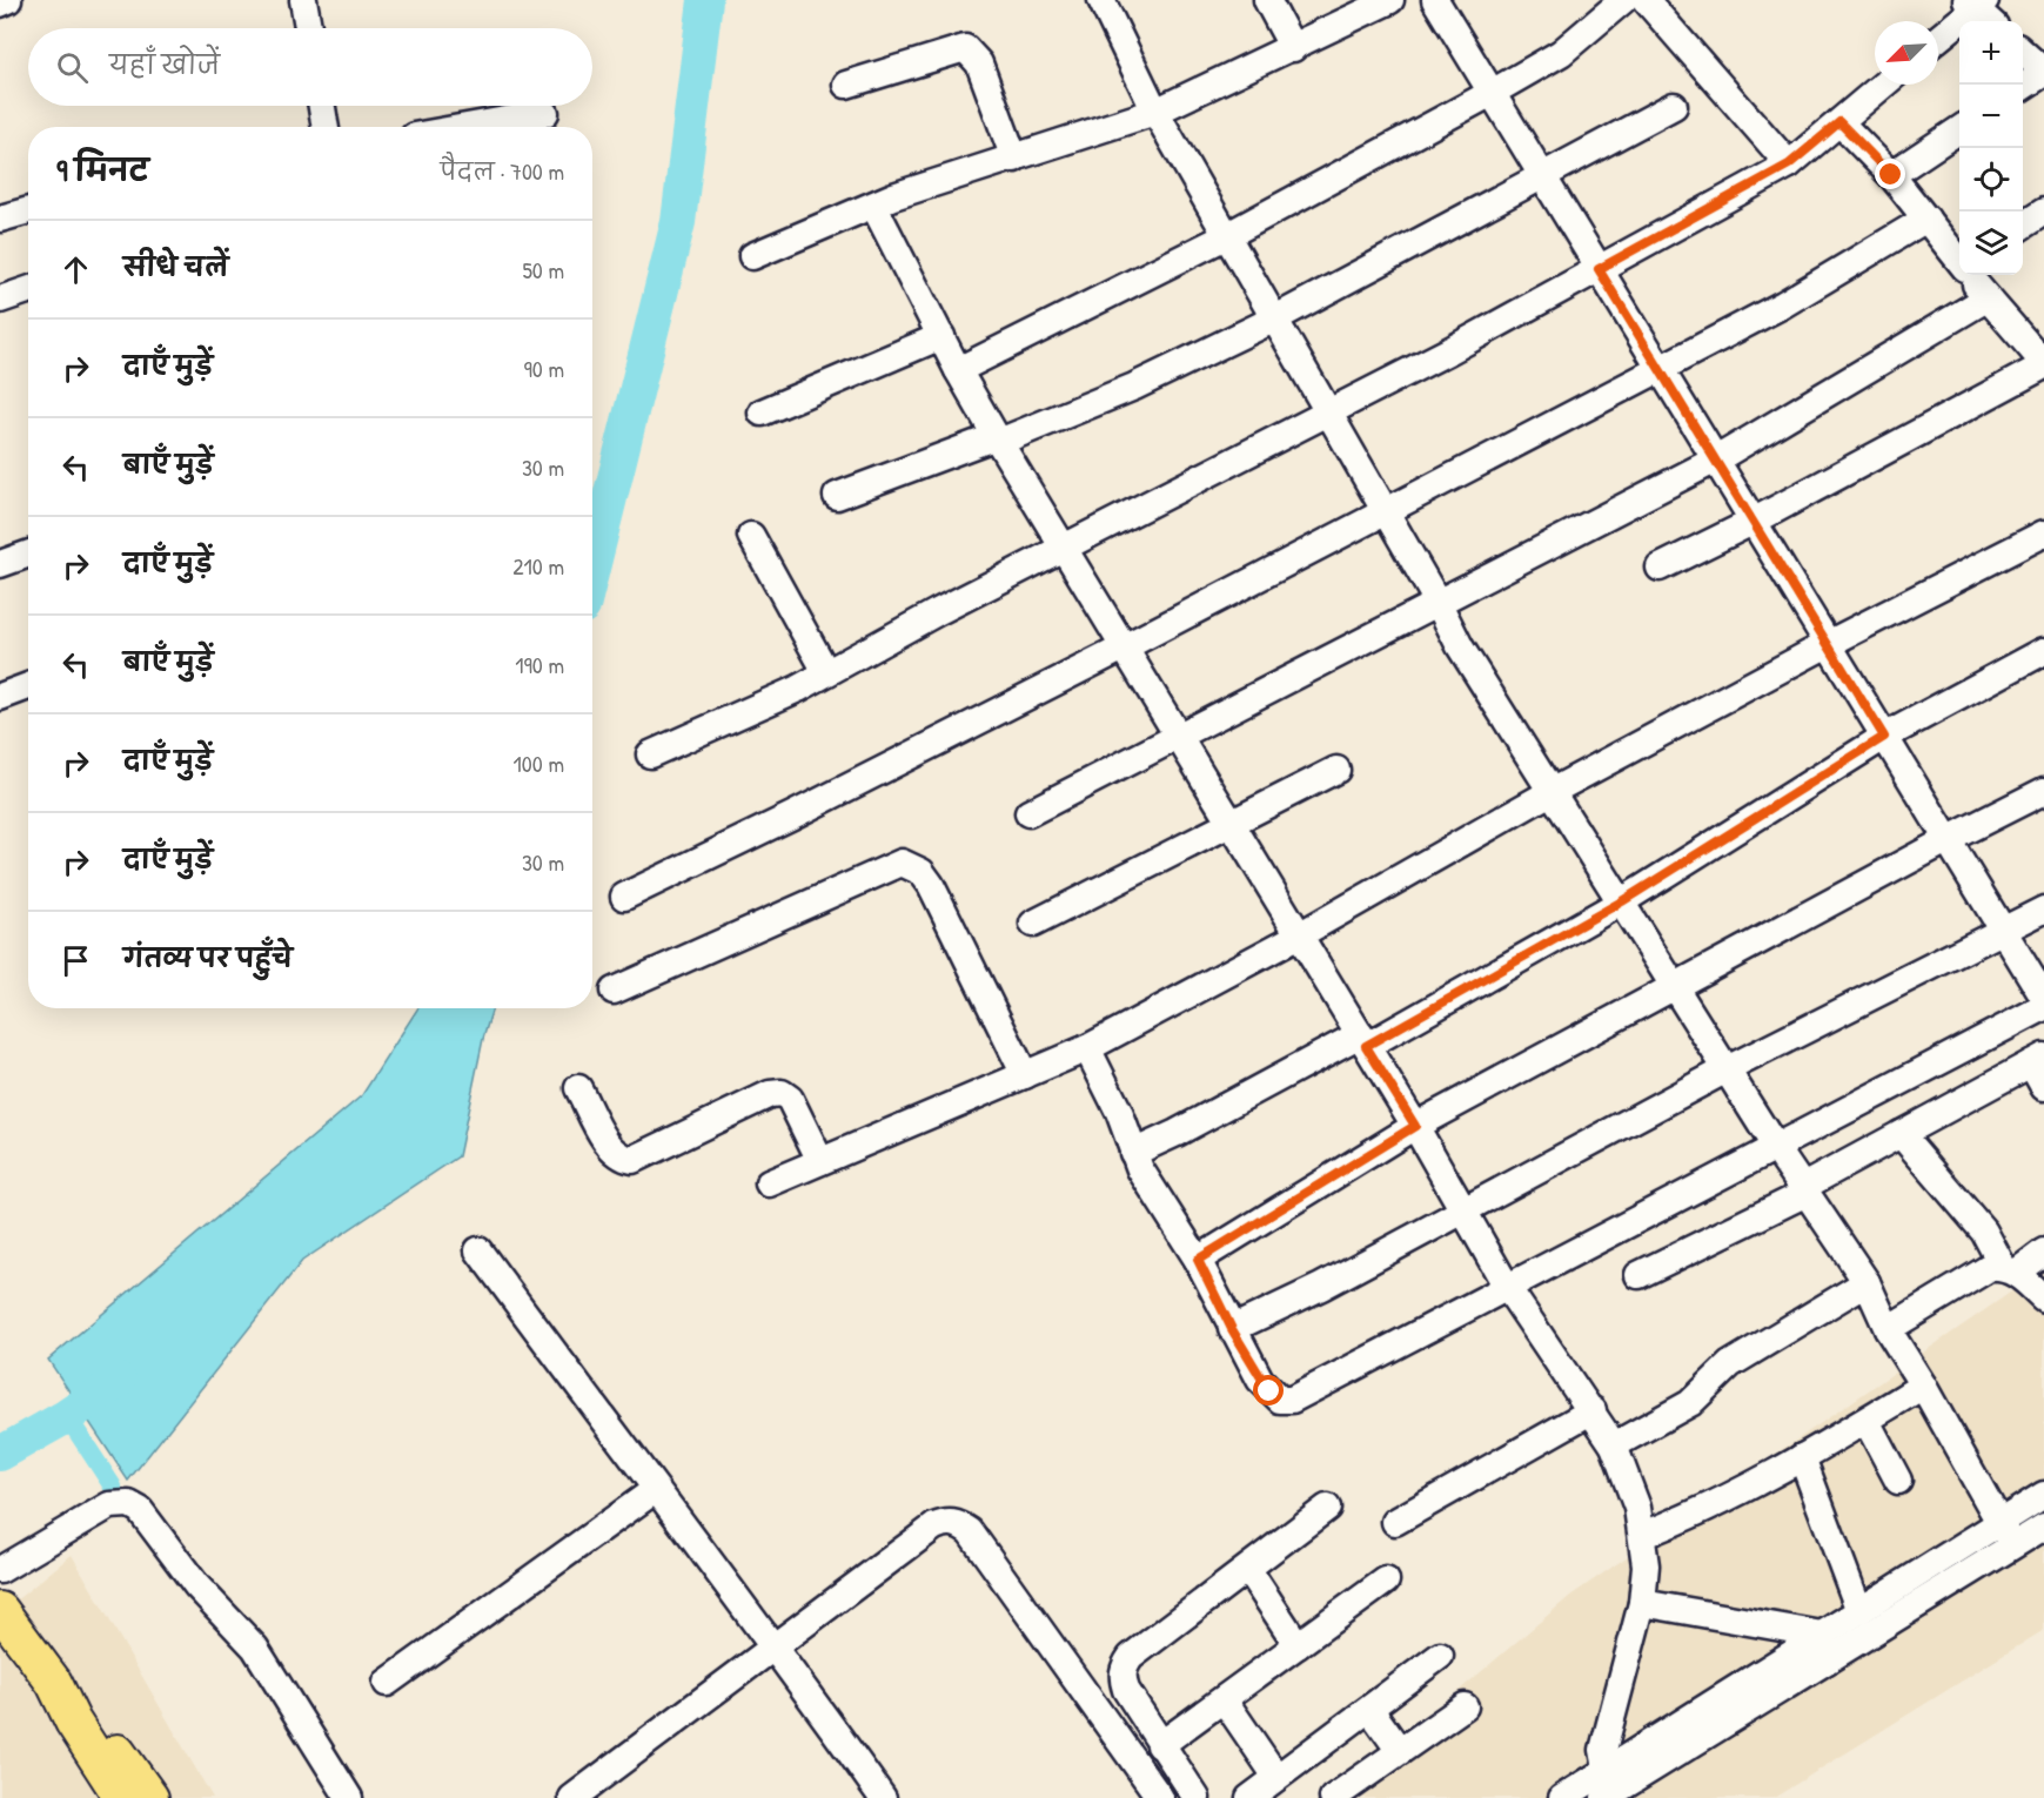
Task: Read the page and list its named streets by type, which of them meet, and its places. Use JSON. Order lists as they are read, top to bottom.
{
  "north": "bottom left",
  "page": {
    "map_buttons": ["+", "−"],
    "search": "यहाँ खोजें",
    "heading": ["9 मिनट", "पैदल · 700 m"],
    "list": [
      ["सीधे चलें", "50 m"],
      ["दाएँ मुड़ें", "90 m"],
      ["बाएँ मुड़ें", "30 m"],
      ["दाएँ मुड़ें", "210 m"],
      ["बाएँ मुड़ें", "190 m"],
      ["दाएँ मुड़ें", "100 m"],
      ["दाएँ मुड़ें", "30 m"],
      "गंतव्य पर पहुँचे"
    ]
  }
}
